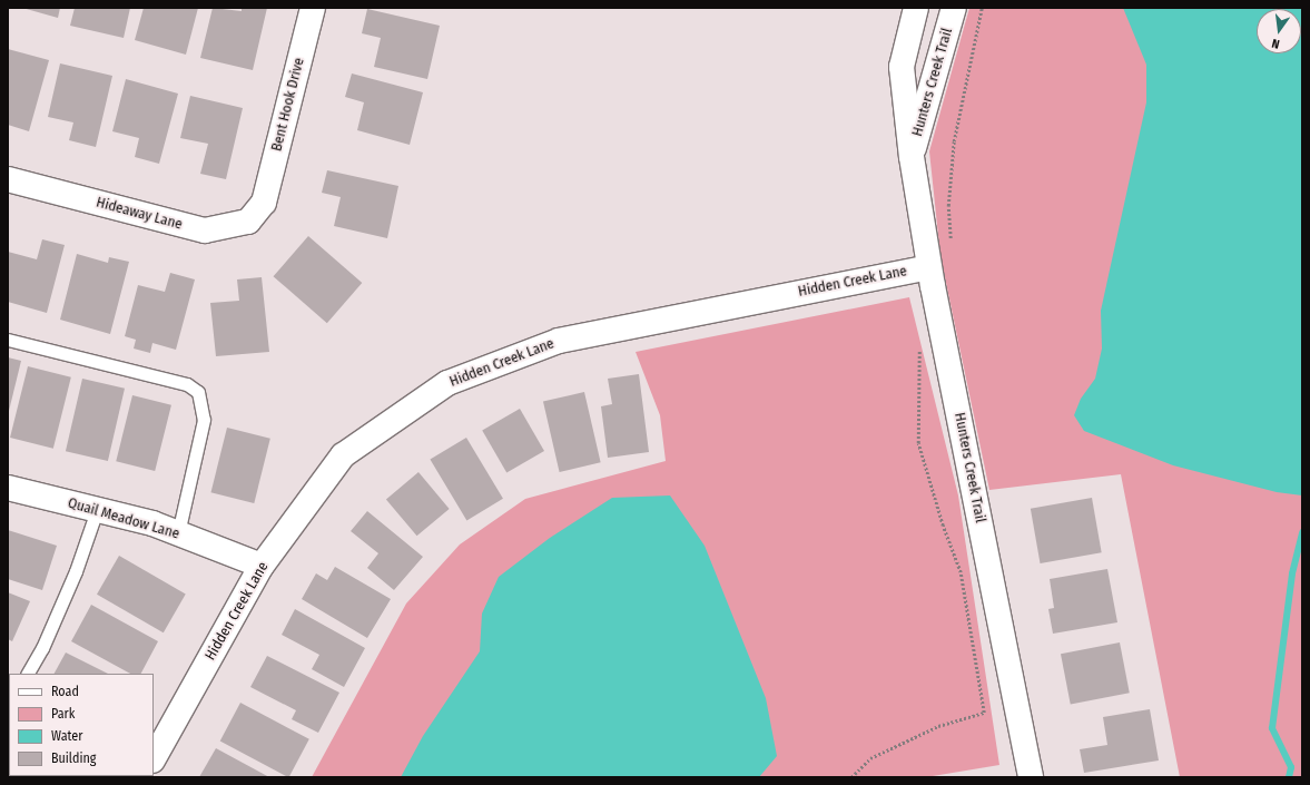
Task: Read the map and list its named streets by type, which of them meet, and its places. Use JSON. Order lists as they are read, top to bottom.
{
  "streets": {
    "street": [
      "Hunters Creek Trail",
      "Bent Hook Drive",
      "Hideaway Lane",
      "Hidden Creek Lane",
      "Quail Meadow Lane"
    ]
  },
  "crossings": [
    ["Hunters Creek Trail", "Hidden Creek Lane"],
    ["Bent Hook Drive", "Hideaway Lane"],
    ["Hidden Creek Lane", "Quail Meadow Lane"]
  ],
  "legend": [
    "Road",
    "Park",
    "Water",
    "Building"
  ],
  "north": "bottom"
}
